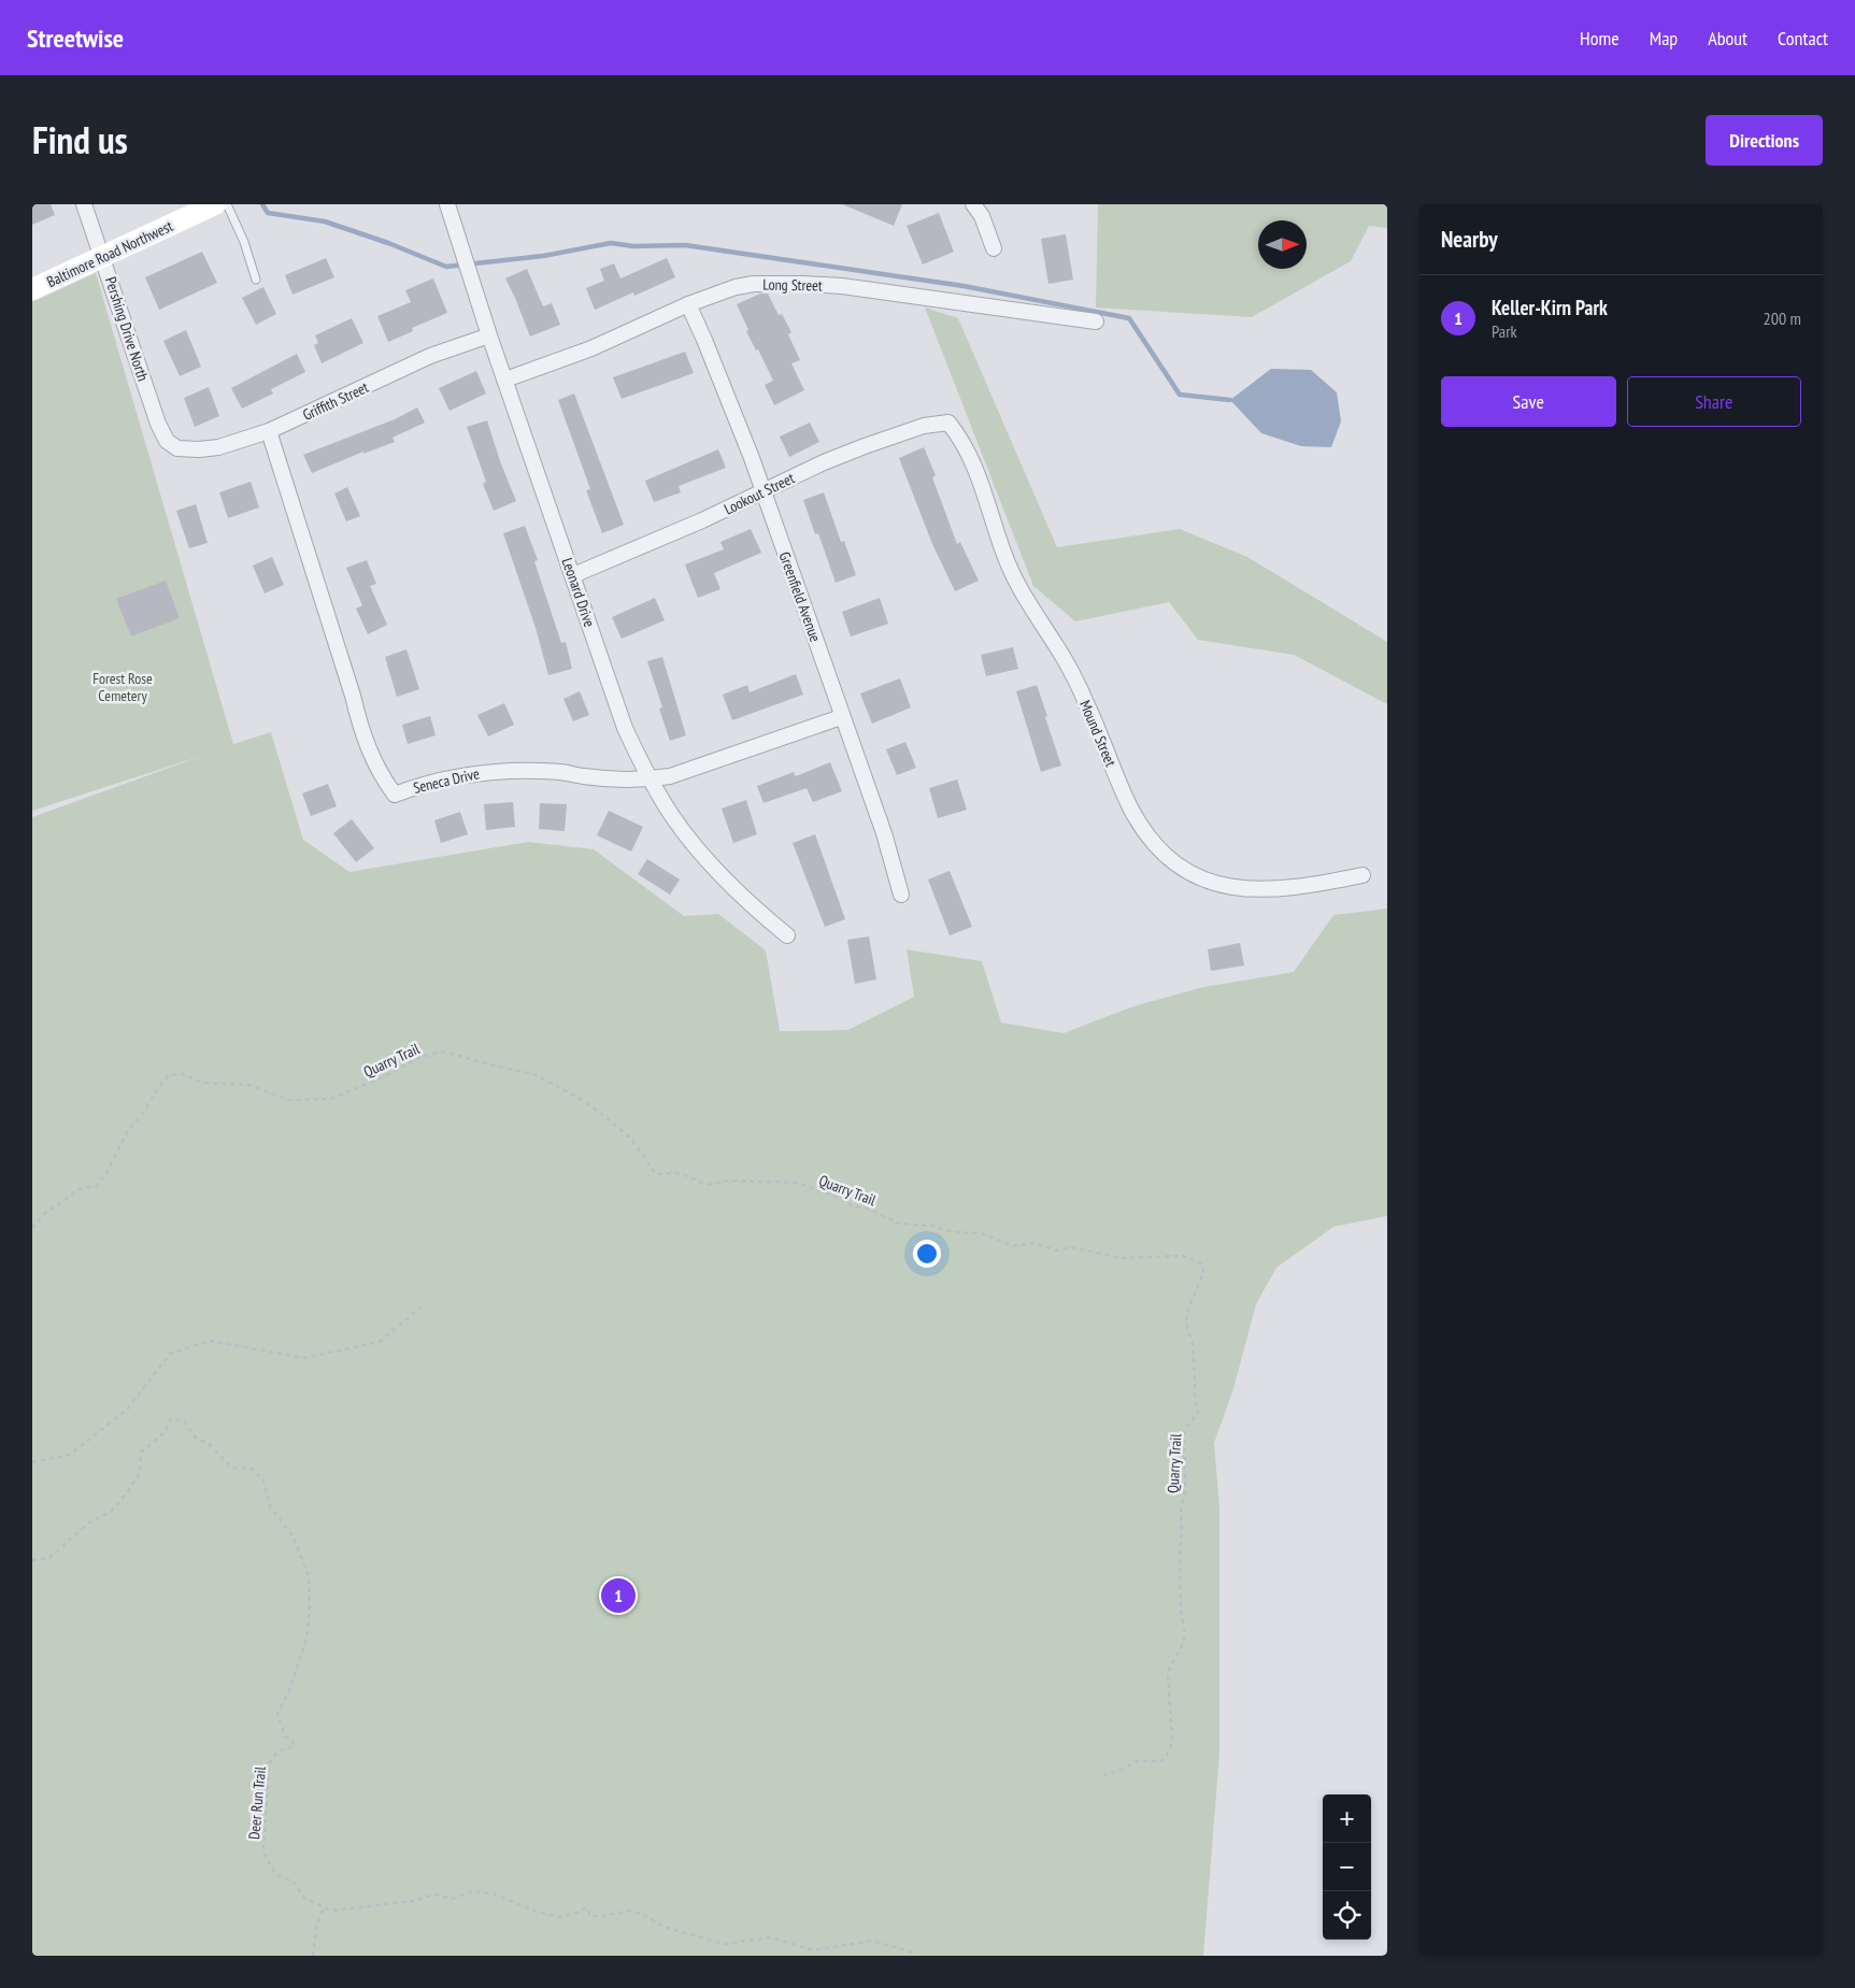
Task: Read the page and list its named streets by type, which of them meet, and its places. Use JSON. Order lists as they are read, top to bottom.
{
  "streets": {
    "main road": ["Baltimore Road Northwest"],
    "street": [
      "Long Street",
      "Pershing Drive North",
      "Griffith Street",
      "Lookout Street",
      "Leonard Drive",
      "Greenfield Avenue",
      "Mound Street",
      "Seneca Drive"
    ],
    "path": ["Quarry Trail", "Deer Run Trail"]
  },
  "crossings": [
    ["Baltimore Road Northwest", "Pershing Drive North"],
    ["Long Street", "Leonard Drive"],
    ["Long Street", "Greenfield Avenue"],
    ["Pershing Drive North", "Griffith Street"],
    ["Griffith Street", "Leonard Drive"],
    ["Griffith Street", "Seneca Drive"],
    ["Lookout Street", "Leonard Drive"],
    ["Lookout Street", "Greenfield Avenue"],
    ["Lookout Street", "Mound Street"],
    ["Leonard Drive", "Seneca Drive"],
    ["Greenfield Avenue", "Seneca Drive"]
  ],
  "parks": ["Forest Rose Cemetery"],
  "north": "right",
  "page": {
    "header": "Streetwise",
    "nav": [
      "Home",
      "Map",
      "About",
      "Contact"
    ],
    "title": "Find us",
    "buttons": [
      "Directions",
      ["Save", "Share"]
    ],
    "heading": "Nearby",
    "list": [
      {
        "mark": "1",
        "name": "Keller-Kirn Park",
        "note": "Park",
        "value": "200 m"
      }
    ],
    "pins": "1",
    "map_buttons": ["+", "−"]
  }
}
